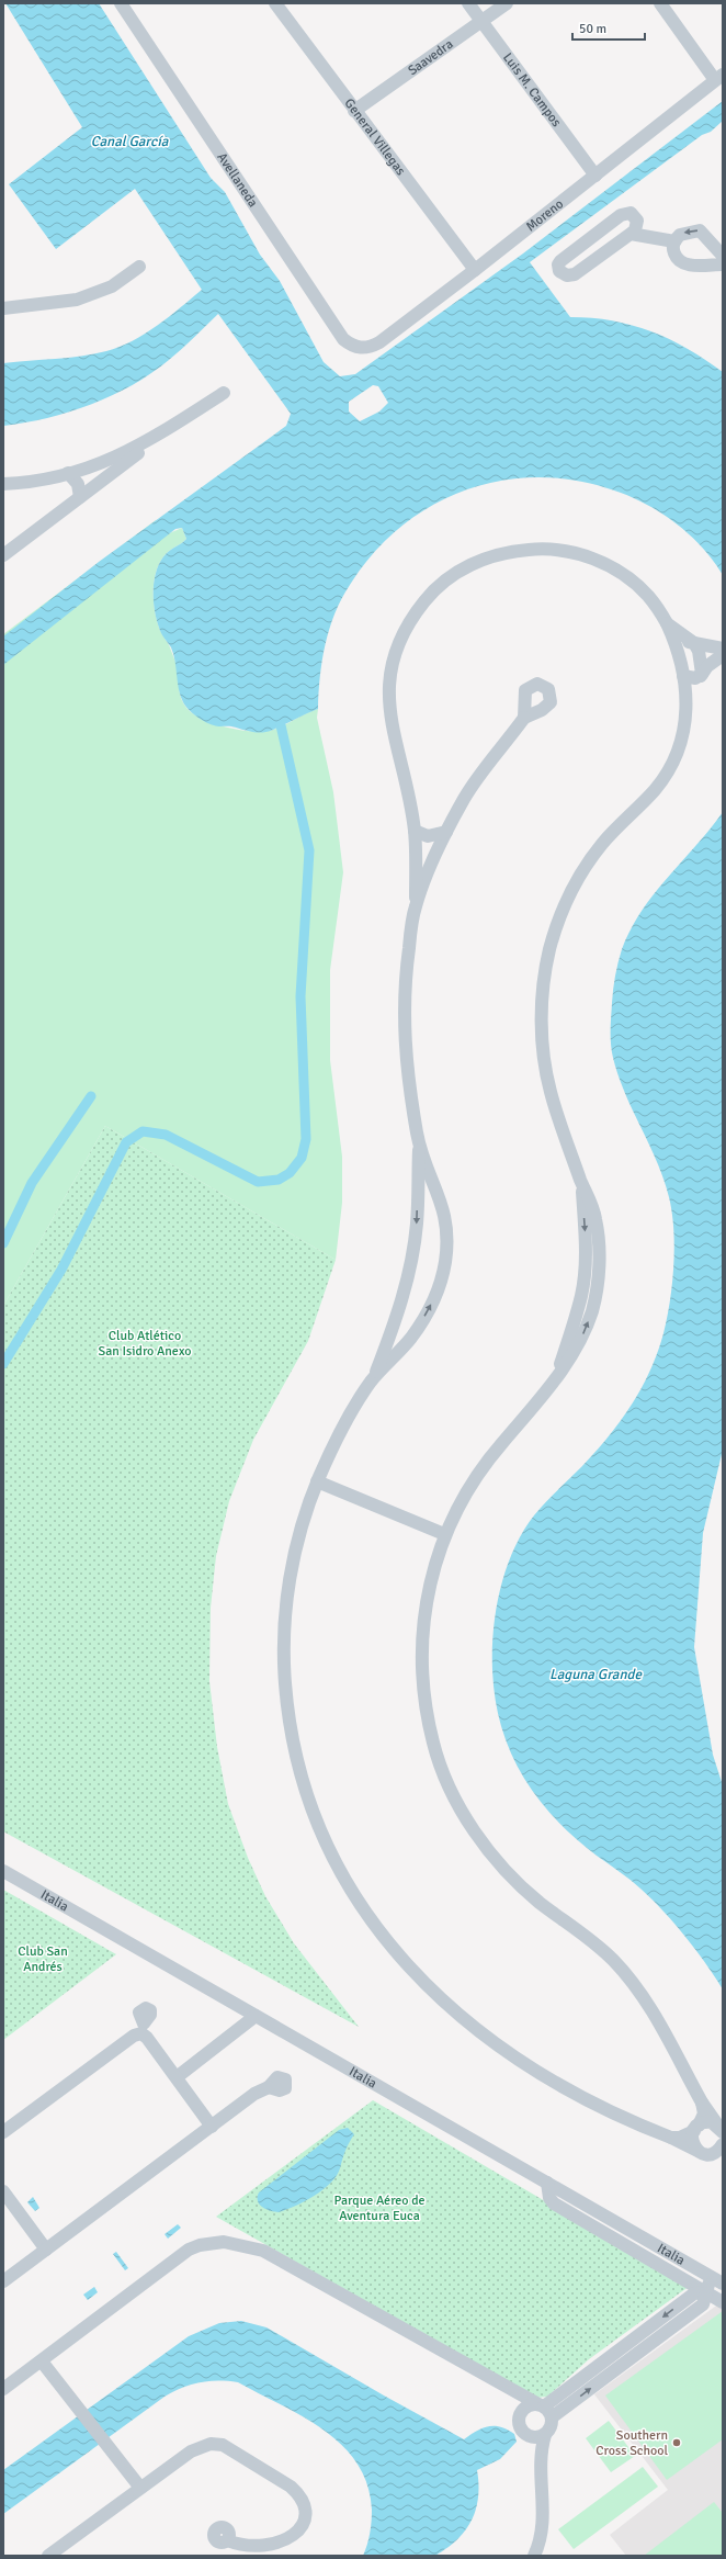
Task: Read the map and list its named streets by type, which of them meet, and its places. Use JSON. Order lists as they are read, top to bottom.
{
  "streets": {
    "street": [
      "Saavedra",
      "Luis M. Campos",
      "General Villegas",
      "Avellaneda",
      "Moreno",
      "Italia"
    ]
  },
  "crossings": [
    ["Saavedra", "Luis M. Campos"],
    ["Saavedra", "General Villegas"],
    ["Luis M. Campos", "Moreno"],
    ["General Villegas", "Moreno"],
    ["Avellaneda", "Moreno"]
  ],
  "water": ["Canal García", "Laguna Grande"],
  "parks": ["Club Atlético San Isidro Anexo", "Club San Andrés", "Parque Aéreo de Aventura Euca"],
  "places": ["Southern Cross School"],
  "scale_bar": "50 m"
}
